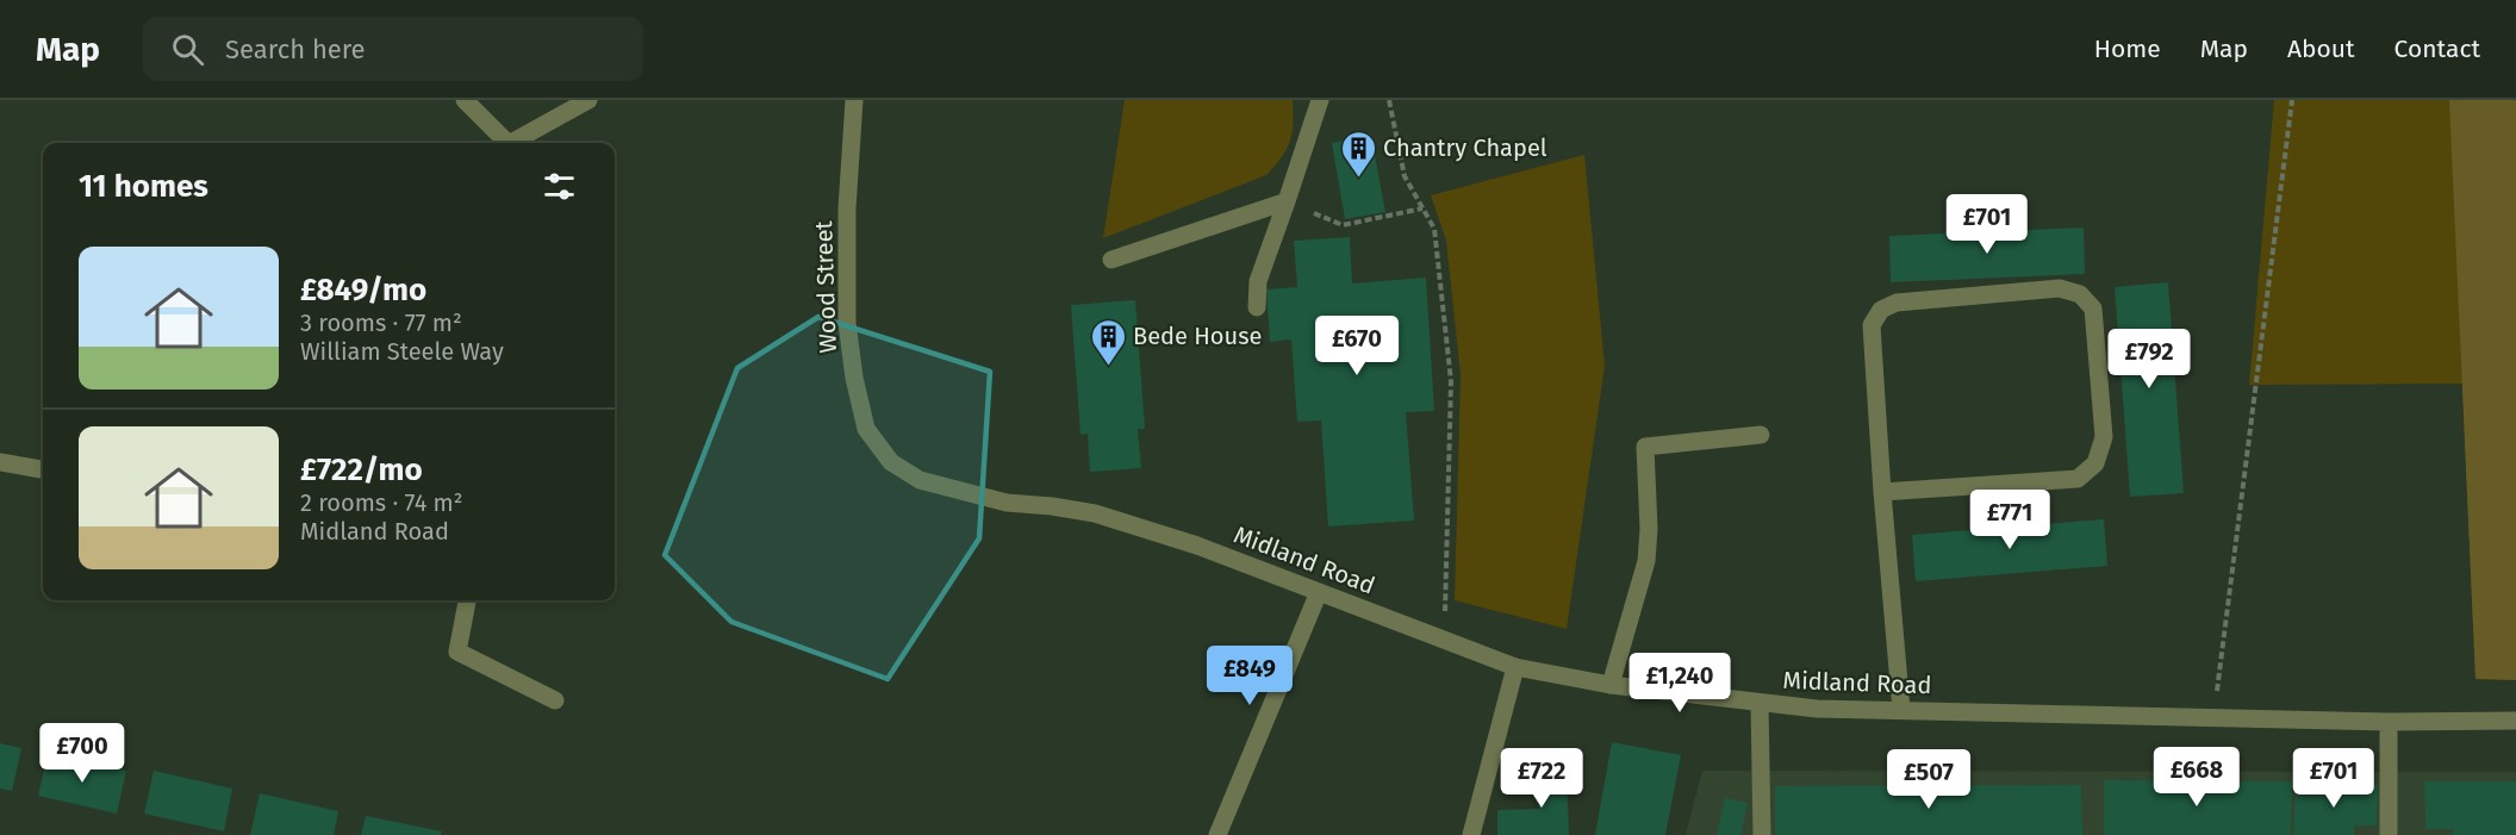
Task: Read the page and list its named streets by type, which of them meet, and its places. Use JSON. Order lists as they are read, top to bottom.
{
  "streets": {
    "street": ["Wood Street", "Midland Road"]
  },
  "crossings": [
    ["Wood Street", "Midland Road"]
  ],
  "places": {
    "building": ["Chantry Chapel", "Bede House"]
  },
  "page": {
    "header": "Map",
    "search": "Search here",
    "nav": [
      "Home",
      "Map",
      "About",
      "Contact"
    ],
    "heading": "11 homes",
    "price": [
      "£701",
      "£670",
      "£792",
      "£771",
      "£849",
      "£1,240",
      "£700",
      "£668",
      "£722",
      "£701",
      "£507"
    ],
    "list": [
      {
        "name": "£849/mo",
        "note": "3 rooms · 77 m² · William Steele Way"
      },
      {
        "name": "£722/mo",
        "note": "2 rooms · 74 m² · Midland Road"
      }
    ]
  }
}
